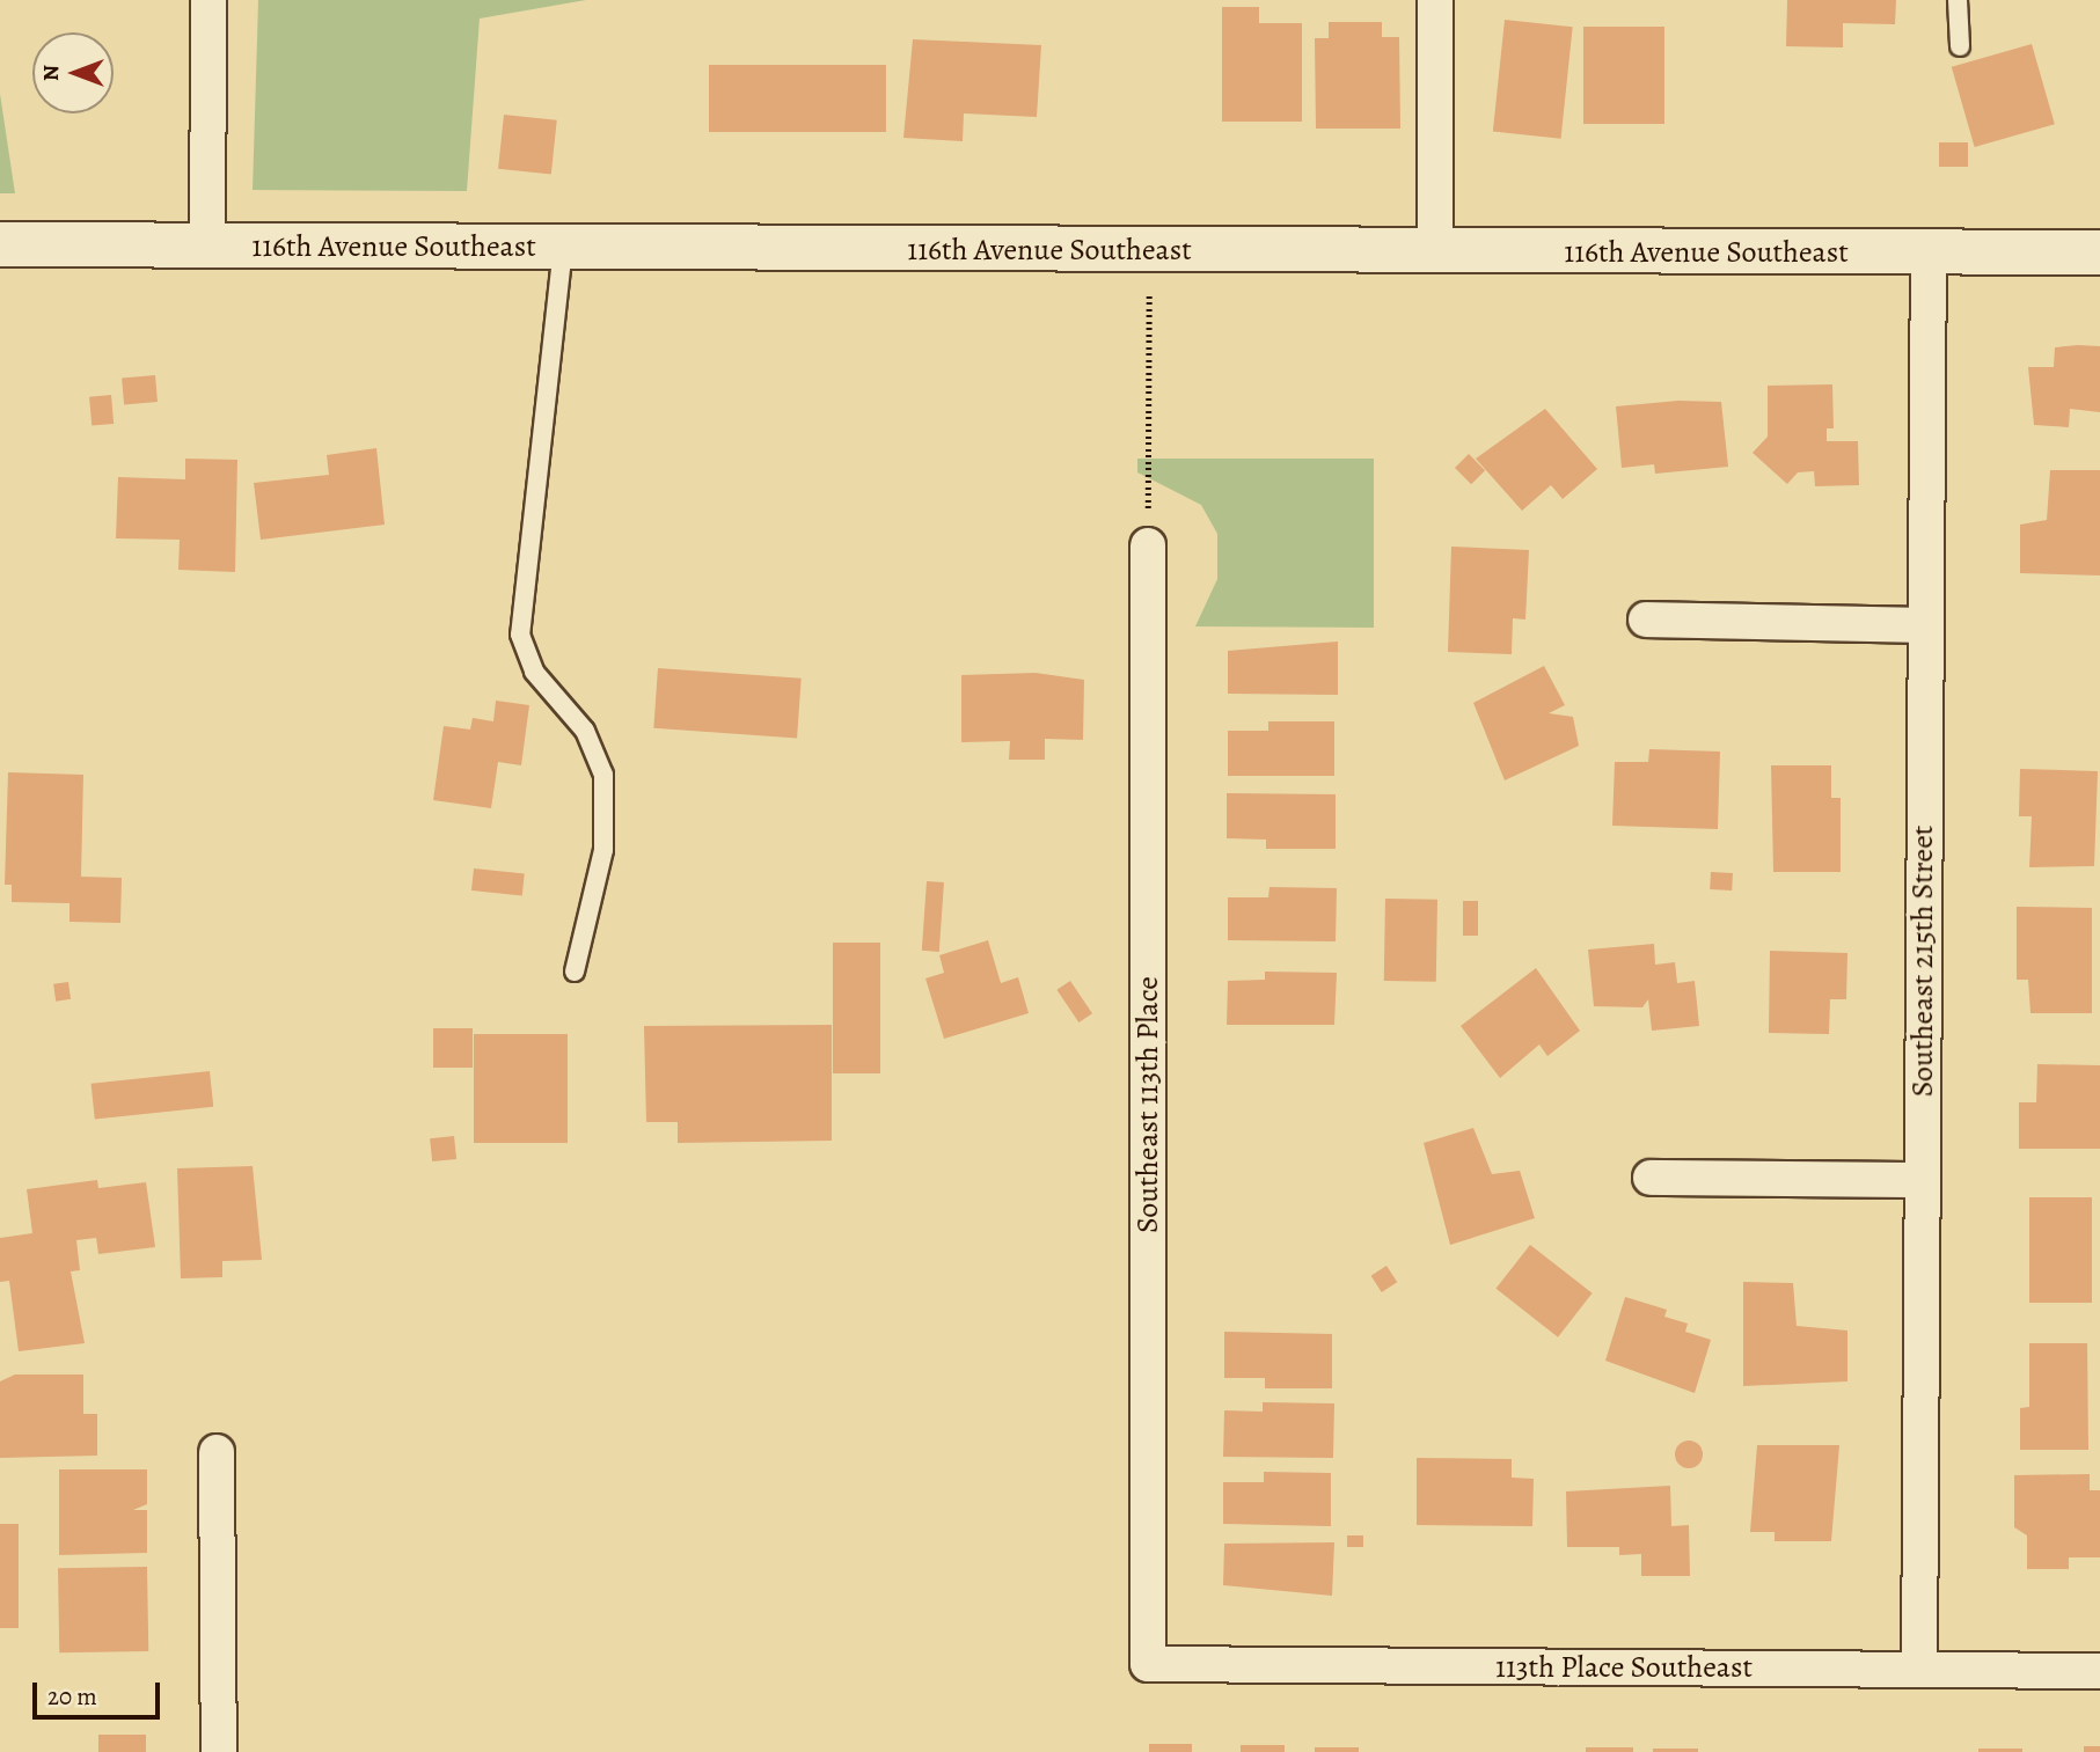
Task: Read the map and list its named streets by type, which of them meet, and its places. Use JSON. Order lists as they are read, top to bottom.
{
  "streets": {
    "main road": ["116th Avenue Southeast"],
    "street": ["Southeast 215th Street", "Southeast 113th Place", "113th Place Southeast"]
  },
  "crossings": [
    ["116th Avenue Southeast", "Southeast 215th Street"],
    ["Southeast 215th Street", "113th Place Southeast"],
    ["Southeast 113th Place", "113th Place Southeast"]
  ],
  "scale_bar": "20 m",
  "north": "left"
}
